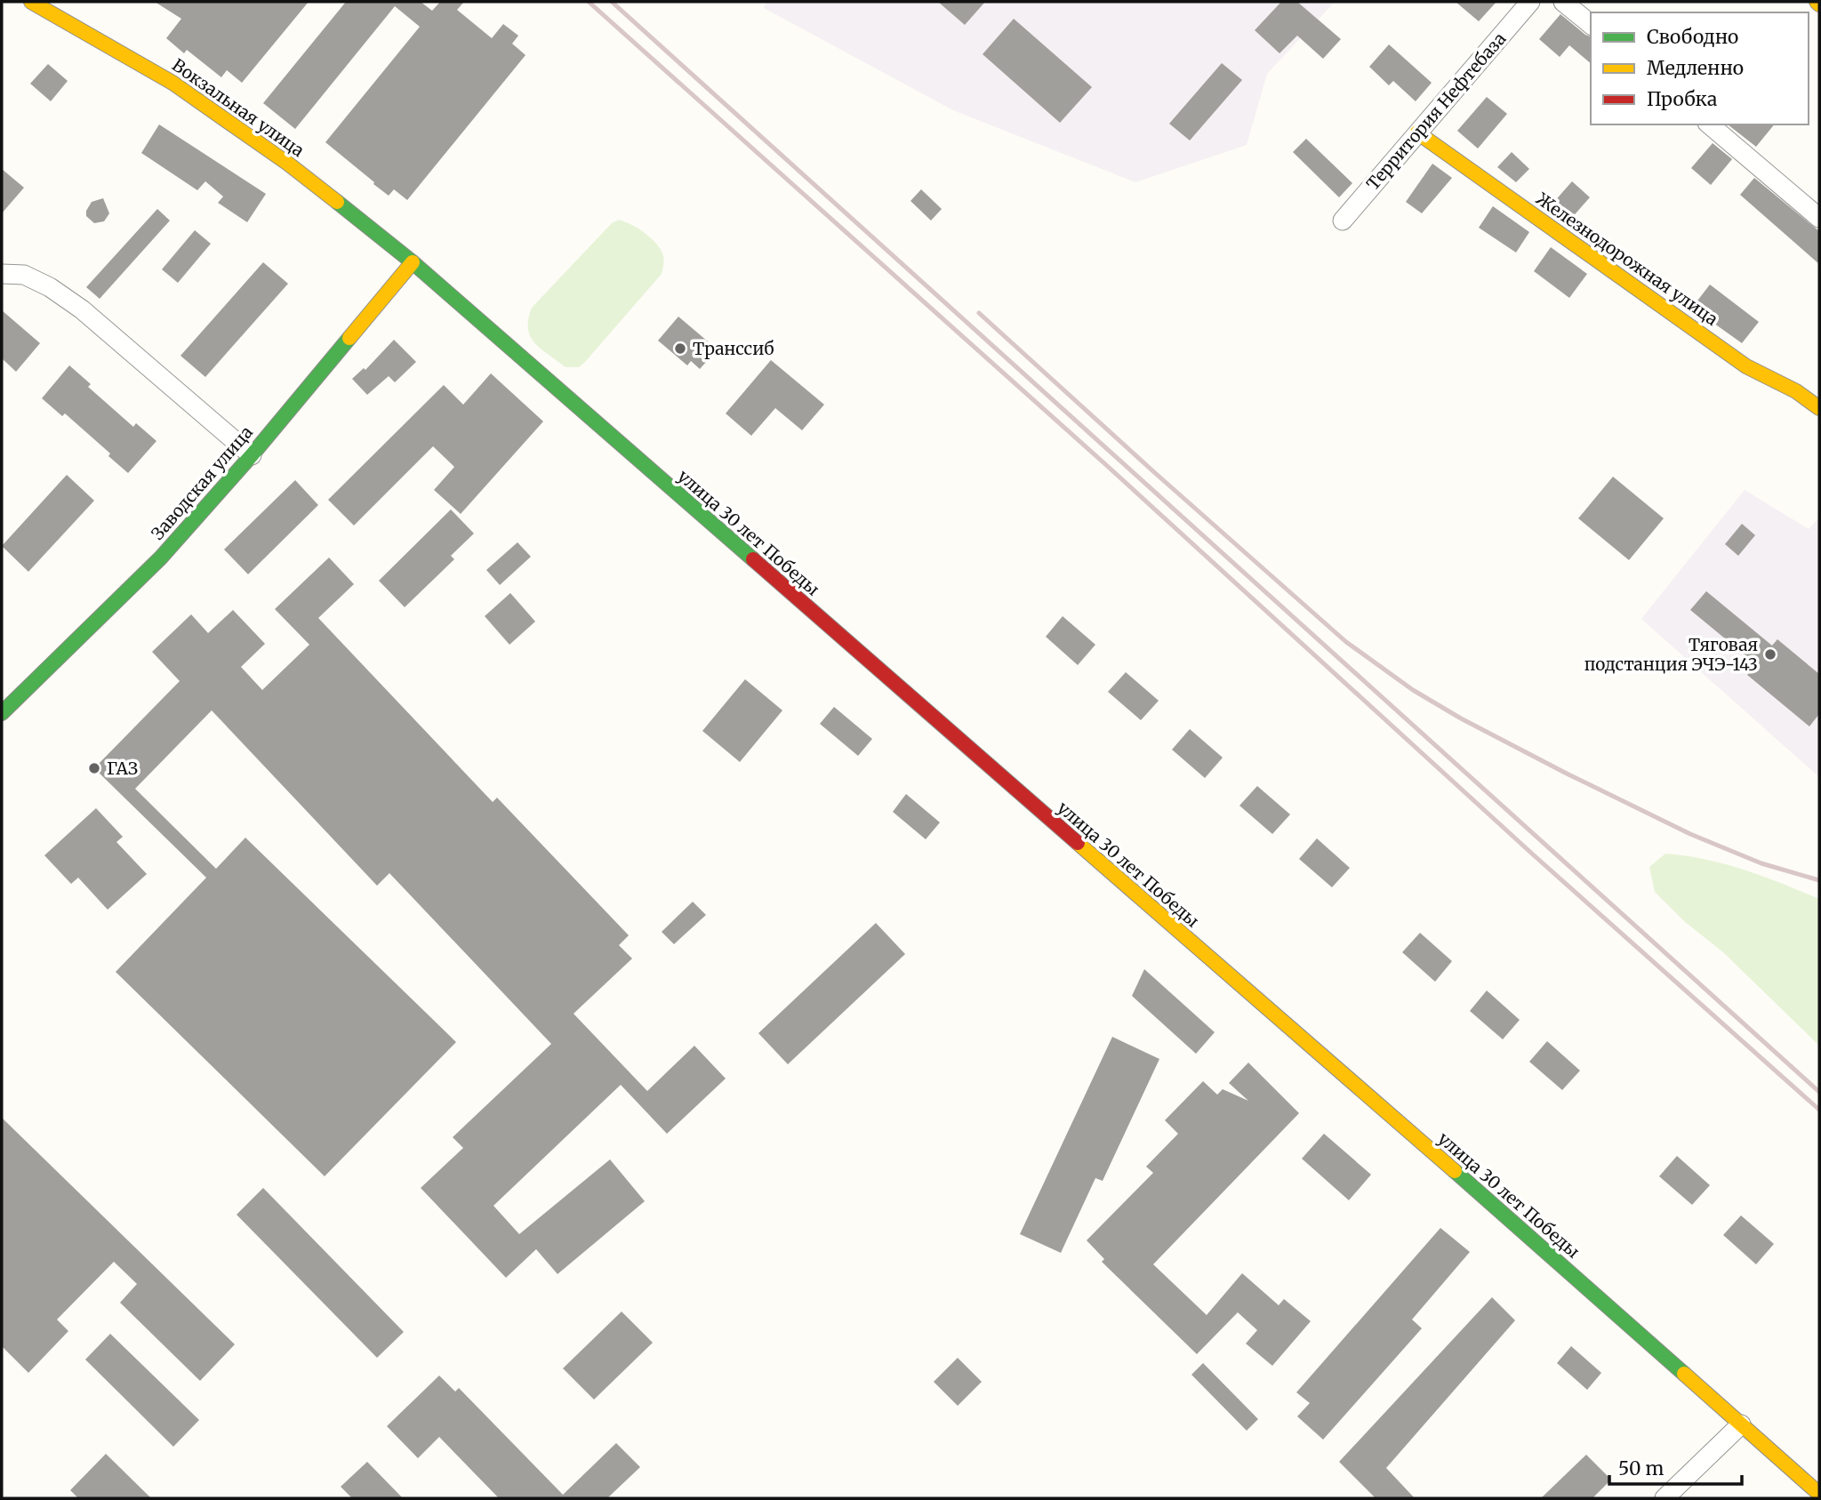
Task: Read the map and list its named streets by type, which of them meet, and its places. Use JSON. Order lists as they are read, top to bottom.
{
  "streets": {
    "main road": [
      "Вокзальная улица",
      "Железнодорожная улица",
      "Заводская улица",
      "улица 30 лет Победы"
    ],
    "street": ["Территория Нефтебаза"]
  },
  "crossings": [
    ["Вокзальная улица", "Заводская улица"],
    ["Вокзальная улица", "улица 30 лет Победы"],
    ["Территория Нефтебаза", "Железнодорожная улица"],
    ["Заводская улица", "улица 30 лет Победы"]
  ],
  "places": ["Транссиб", "Тяговая подстанция ЭЧЭ-143", "ГАЗ"],
  "legend": ["Свободно", "Медленно", "Пробка"],
  "scale_bar": "50 m"
}
